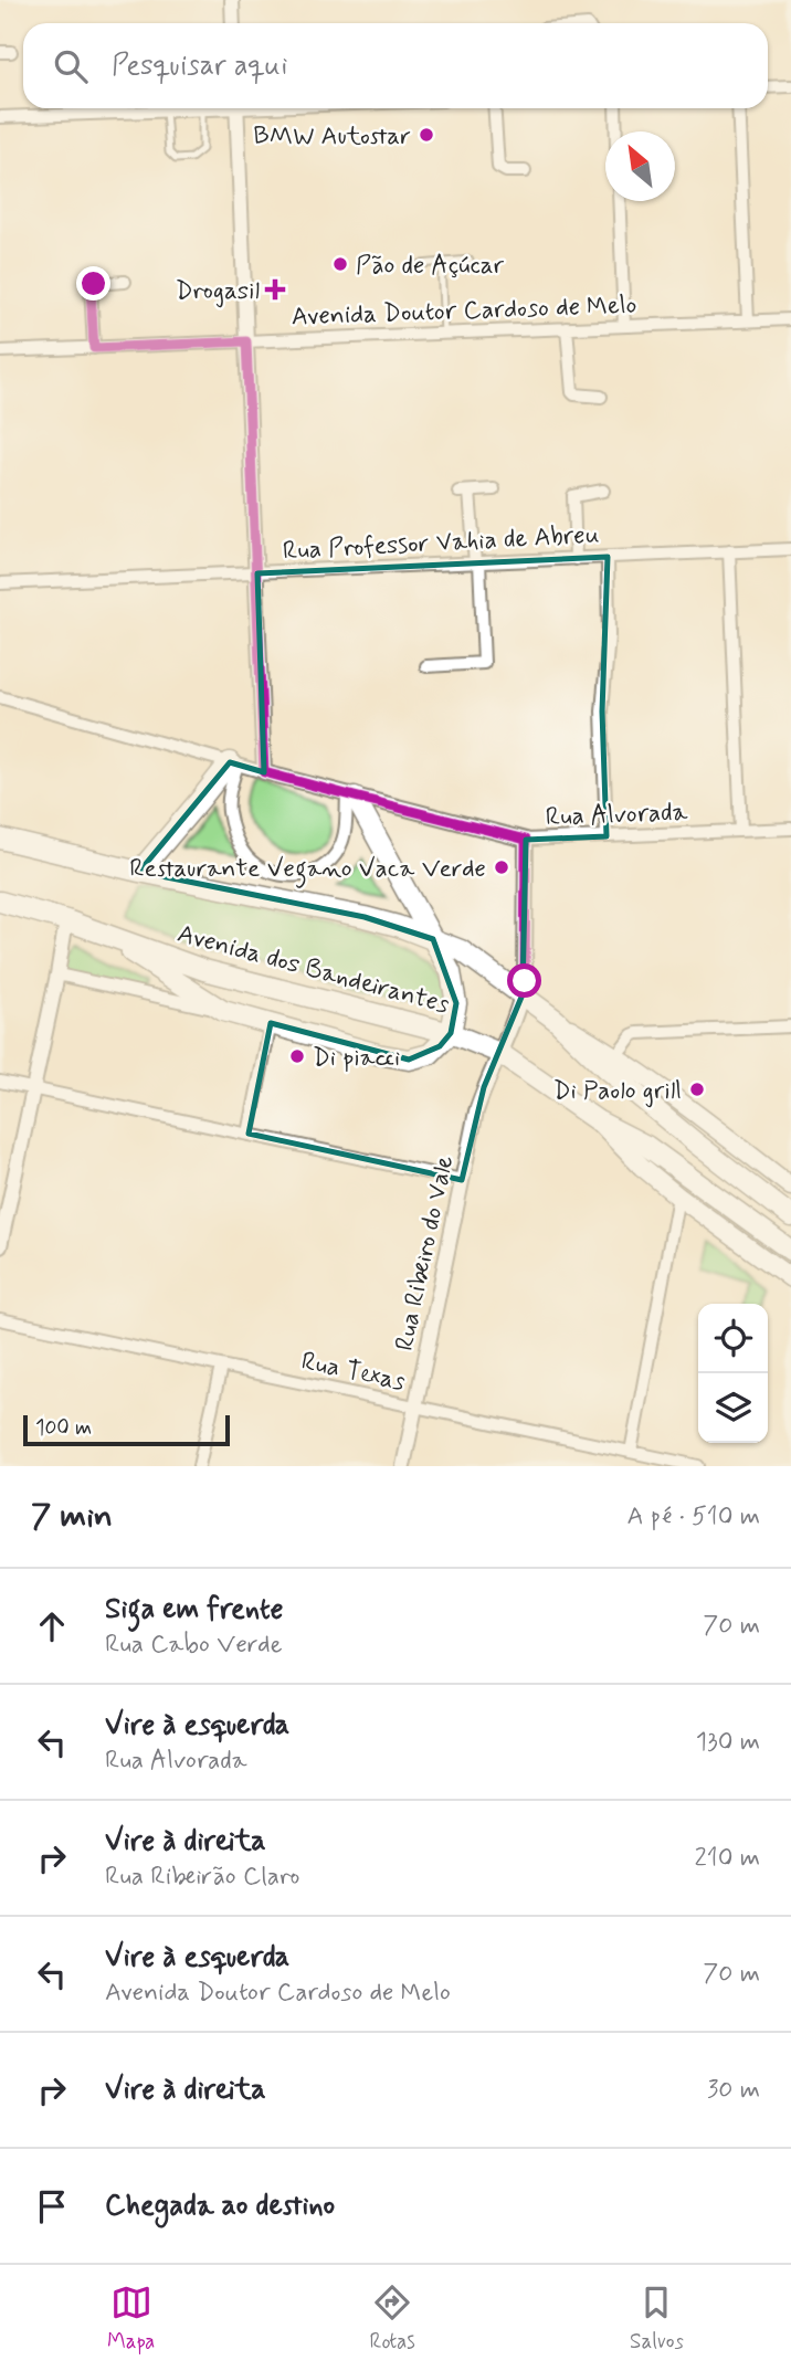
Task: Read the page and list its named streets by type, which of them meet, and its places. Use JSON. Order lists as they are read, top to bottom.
{
  "streets": {
    "highway": ["Avenida dos Bandeirantes"],
    "street": [
      "Avenida Doutor Cardoso de Melo",
      "Rua Professor Vahia de Abreu",
      "Rua Alvorada",
      "Rua Ribeiro do Vale",
      "Rua Texas"
    ]
  },
  "crossings": [
    ["Rua Alvorada", "Rua Ribeiro do Vale"],
    ["Avenida dos Bandeirantes", "Rua Ribeiro do Vale"],
    ["Rua Ribeiro do Vale", "Rua Texas"]
  ],
  "places": {
    "other": [
      "BMW Autostar",
      "Pão de Açúcar",
      "Restaurante Vegano Vaca Verde",
      "Di piacci",
      "Di Paolo grill"
    ],
    "health": ["Drogasil"]
  },
  "scale_bar": "100 m",
  "north": "top left",
  "page": {
    "search": "Pesquisar aqui",
    "scale": "100 m",
    "heading": ["7 min", "A pé · 510 m"],
    "list": [
      ["Siga em frente", "Rua Cabo Verde", "70 m"],
      ["Vire à esquerda", "Rua Alvorada", "130 m"],
      ["Vire à direita", "Rua Ribeirão Claro", "210 m"],
      ["Vire à esquerda", "Avenida Doutor Cardoso de Melo", "70 m"],
      ["Vire à direita", "30 m"],
      "Chegada ao destino"
    ],
    "nav": ["Mapa", "Rotas", "Salvos"]
  }
}
